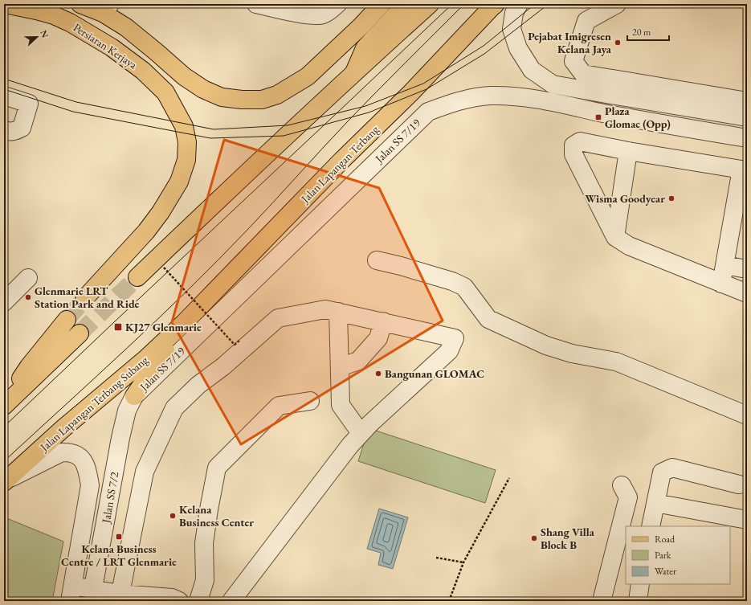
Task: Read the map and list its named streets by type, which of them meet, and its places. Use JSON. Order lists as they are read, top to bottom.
{
  "streets": {
    "main road": ["Persiaran Kerjaya", "Jalan Lapangan Terbang", "Jalan Lapangan Terbang Subang"],
    "street": ["Jalan SS 7/19", "Jalan SS 7/2"]
  },
  "crossings": [
    ["Jalan SS 7/19", "Jalan SS 7/2"],
    ["Jalan Lapangan Terbang", "Jalan Lapangan Terbang Subang"],
    ["Jalan Lapangan Terbang Subang", "Jalan SS 7/2"]
  ],
  "places": {
    "other": [
      "Pejabat Imigresen Kelana Jaya",
      "Wisma Goodyear",
      "Glenmarie LRT Station Park and Ride",
      "Bangunan GLOMAC",
      "Kelana Business Center",
      "Shang Villa Block B"
    ],
    "transit": ["Plaza Glomac (Opp)", "KJ27 Glenmarie", "Kelana Business Centre / LRT Glenmarie"]
  },
  "legend": ["Road", "Park", "Water"],
  "scale_bar": "20 m",
  "north": "right"
}
